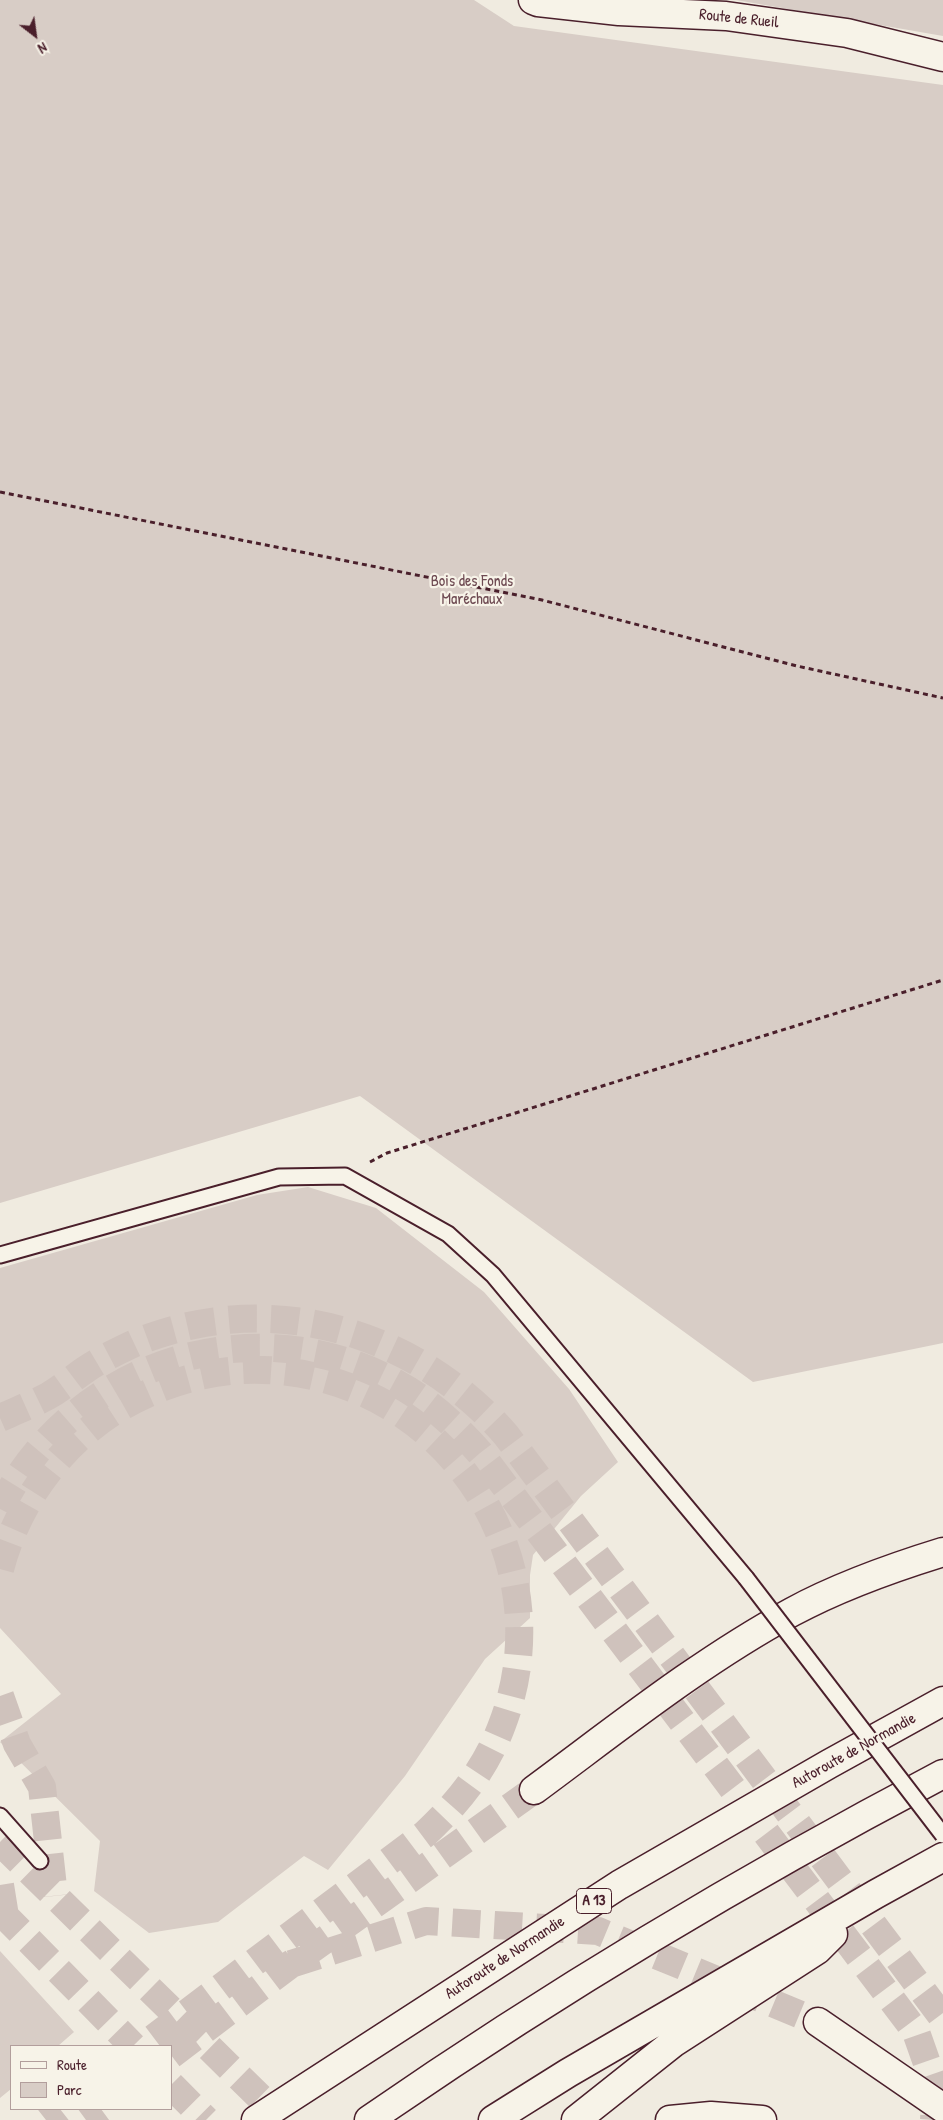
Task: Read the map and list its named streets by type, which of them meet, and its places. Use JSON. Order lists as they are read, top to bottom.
{
  "streets": {
    "main road": ["Route de Rueil", "Autoroute de Normandie", "A 13"]
  },
  "parks": ["Bois des Fonds Maréchaux"],
  "legend": ["Route", "Parc"],
  "north": "bottom right"
}
